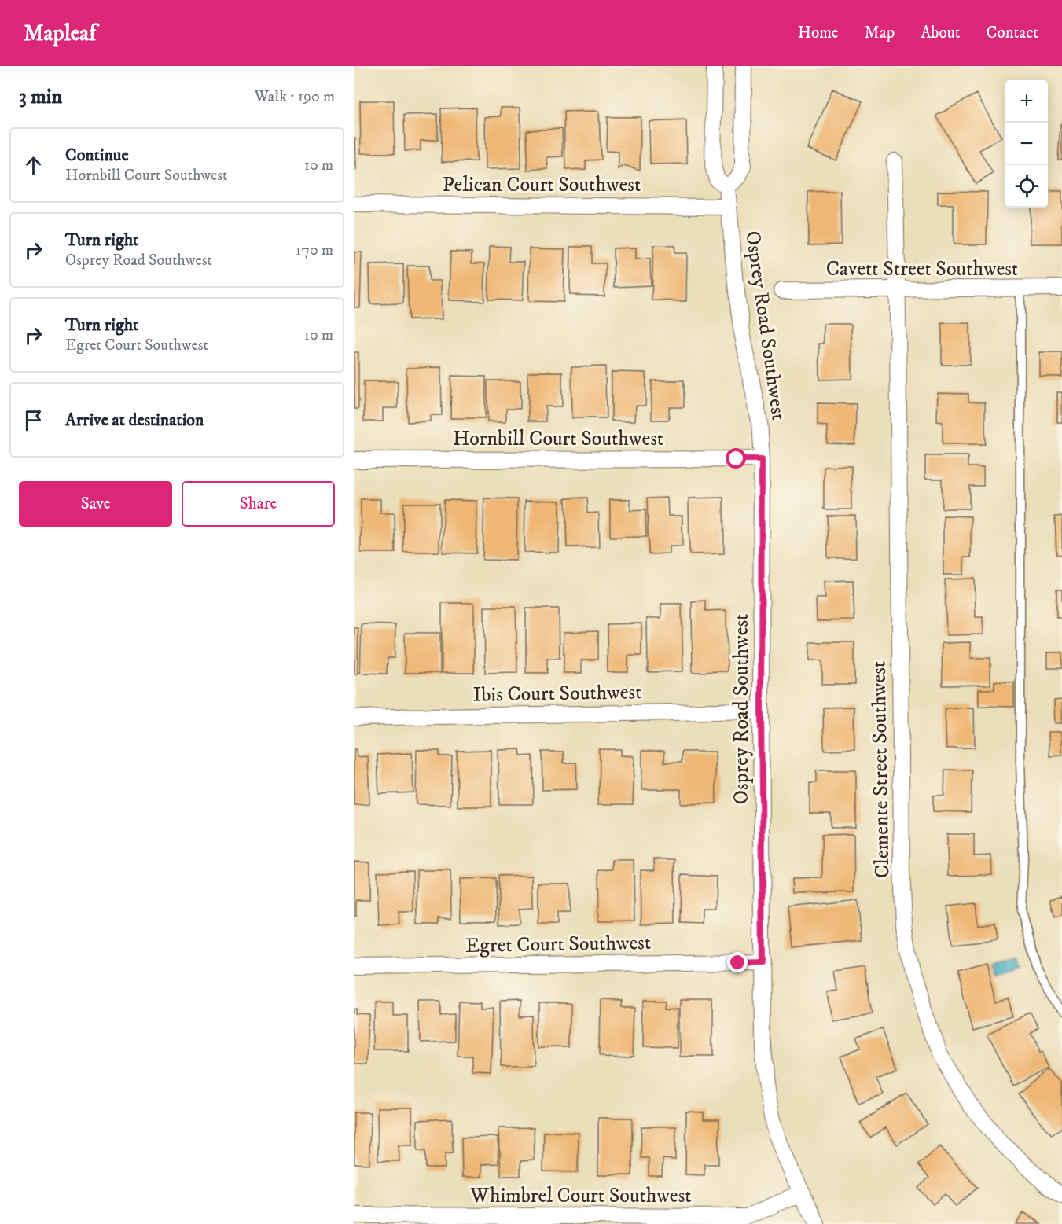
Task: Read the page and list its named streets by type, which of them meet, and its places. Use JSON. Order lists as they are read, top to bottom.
{
  "streets": {
    "street": [
      "Pelican Court Southwest",
      "Cavett Street Southwest",
      "Osprey Road Southwest",
      "Hornbill Court Southwest",
      "Ibis Court Southwest",
      "Clemente Street Southwest",
      "Egret Court Southwest",
      "Whimbrel Court Southwest"
    ]
  },
  "crossings": [
    ["Pelican Court Southwest", "Osprey Road Southwest"],
    ["Cavett Street Southwest", "Clemente Street Southwest"],
    ["Osprey Road Southwest", "Hornbill Court Southwest"],
    ["Osprey Road Southwest", "Ibis Court Southwest"],
    ["Osprey Road Southwest", "Egret Court Southwest"],
    ["Osprey Road Southwest", "Whimbrel Court Southwest"]
  ],
  "page": {
    "header": "Mapleaf",
    "nav": [
      "Home",
      "Map",
      "About",
      "Contact"
    ],
    "heading": ["3 min", "Walk · 190 m"],
    "map_buttons": ["+", "−"],
    "list": [
      ["Continue", "Hornbill Court Southwest", "10 m"],
      ["Turn right", "Osprey Road Southwest", "170 m"],
      ["Turn right", "Egret Court Southwest", "10 m"],
      "Arrive at destination"
    ],
    "buttons": ["Save", "Share"]
  }
}
